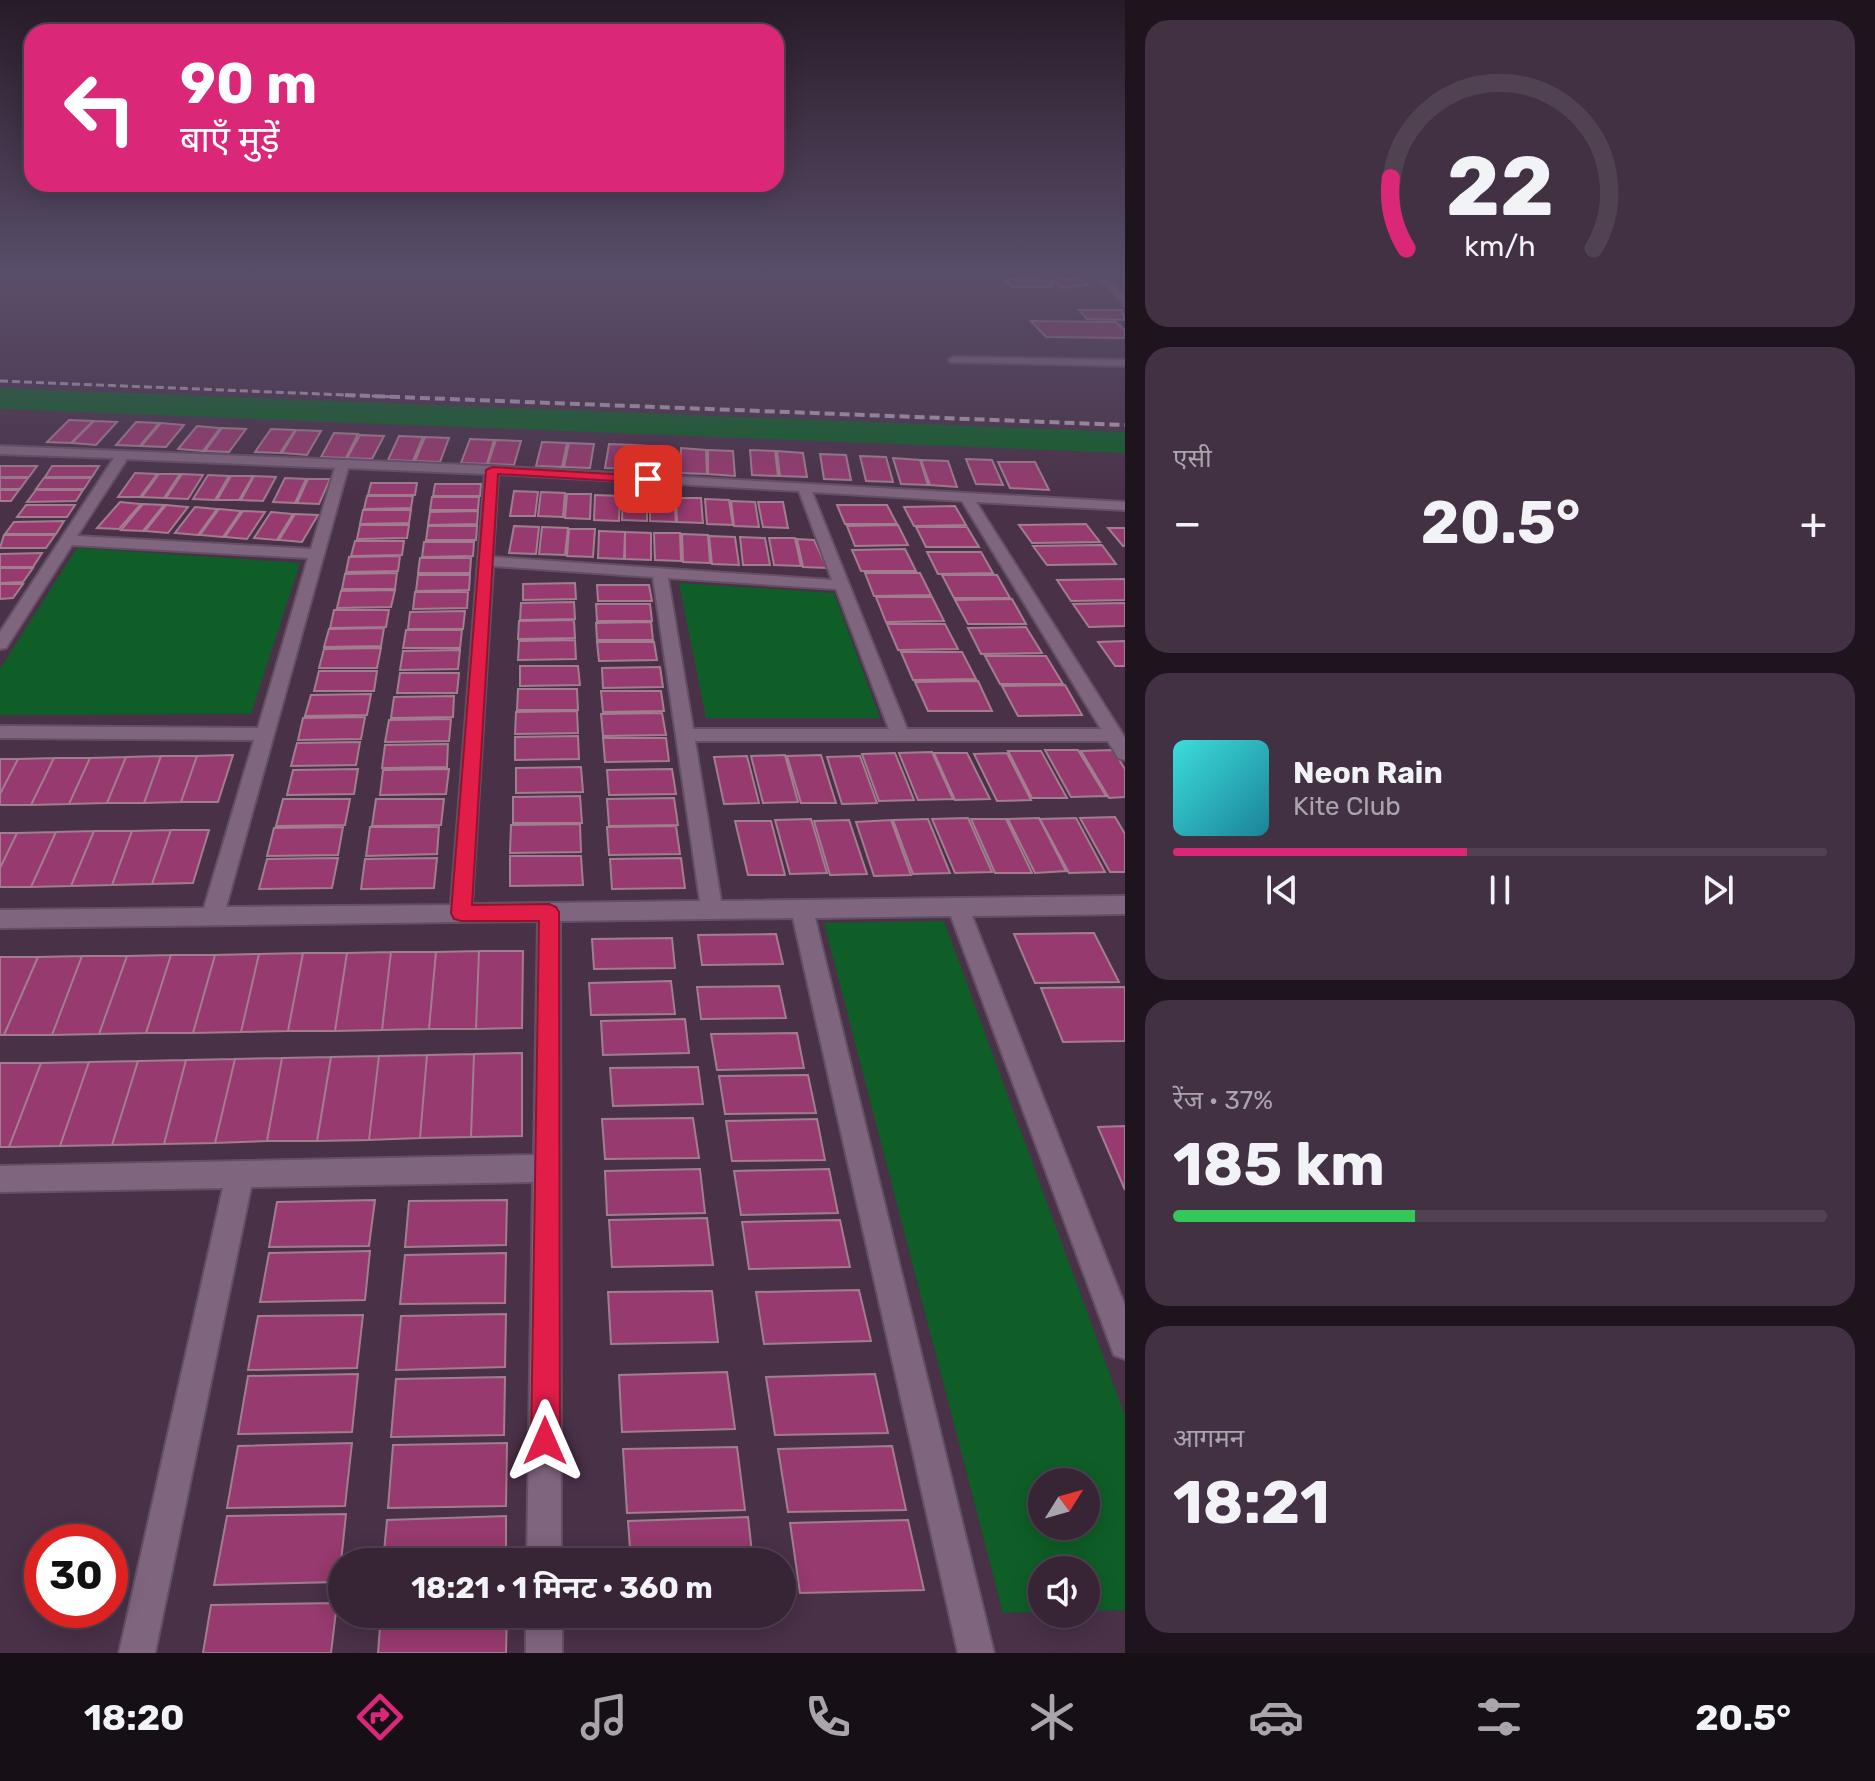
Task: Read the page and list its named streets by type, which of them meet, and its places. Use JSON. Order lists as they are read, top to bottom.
{
  "north": "top right",
  "page": {
    "turn": ["90 m", "बाएँ मुड़ें"],
    "tile": [
      "एसी",
      ["रेंज · 37%", "185 km"],
      ["आगमन", "18:21"]
    ],
    "heat": ["−", "20.5°", "+"],
    "song": ["Neon Rain", "Kite Club"],
    "limit": "30",
    "trip": "18:21 · 1 मिनट · 360 m",
    "tabs": ["18:20", "20.5°"],
    "gauge": ["22", "km/h"]
  }
}
